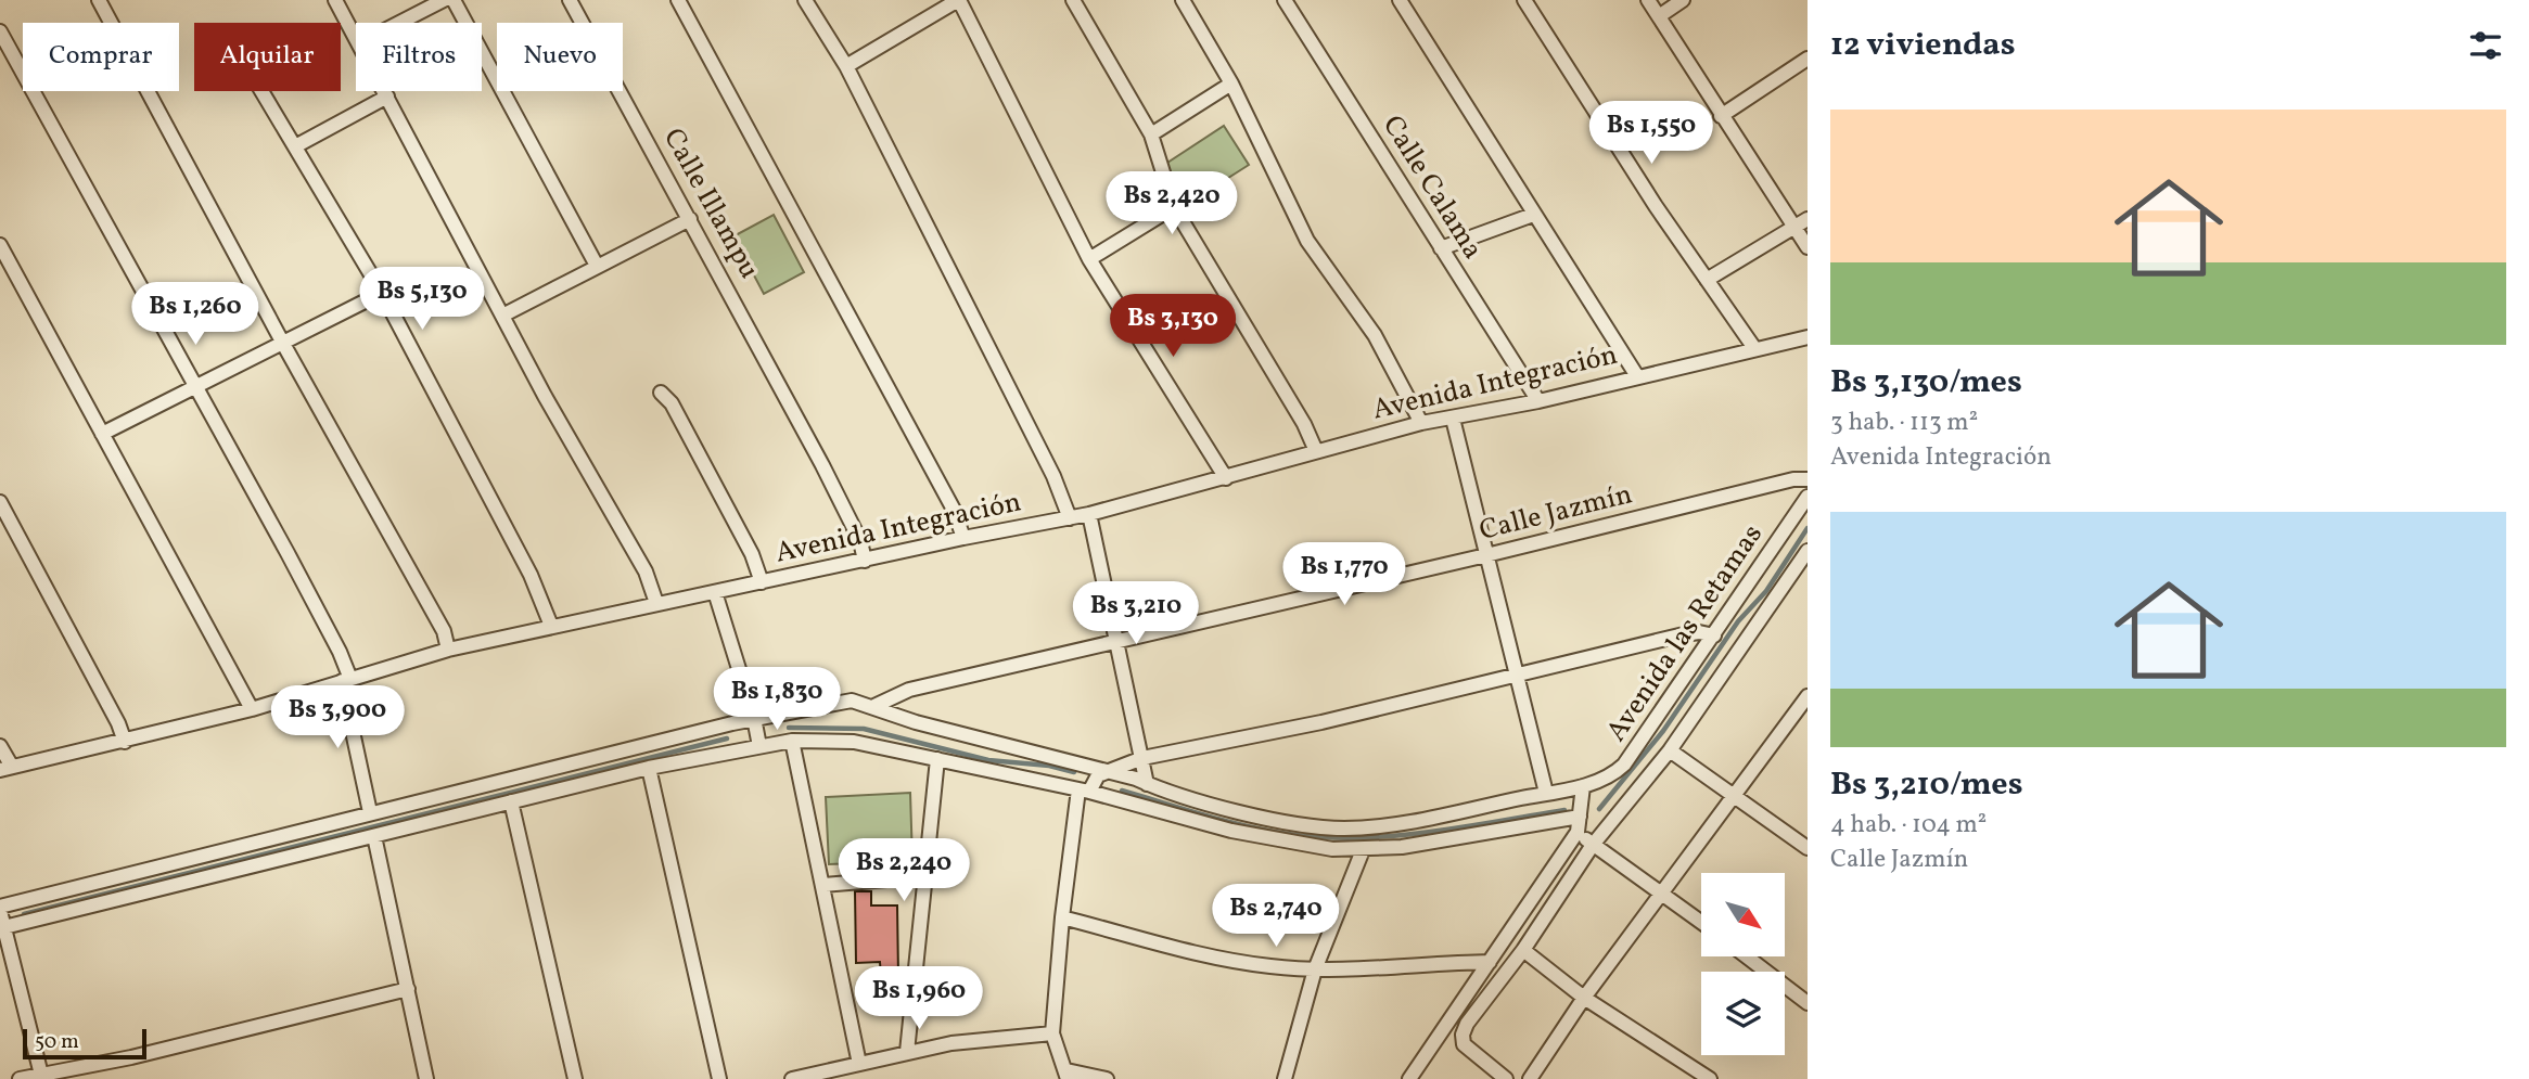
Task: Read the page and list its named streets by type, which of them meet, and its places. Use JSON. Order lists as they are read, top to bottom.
{
  "streets": {
    "street": [
      "Calle Calama",
      "Calle Illampu",
      "Avenida Integración",
      "Calle Jazmín",
      "Avenida las Retamas"
    ]
  },
  "crossings": [
    ["Calle Calama", "Avenida Integración"],
    ["Calle Illampu", "Avenida Integración"],
    ["Calle Jazmín", "Avenida las Retamas"]
  ],
  "scale_bar": "50 m",
  "north": "bottom right",
  "page": {
    "heading": "12 viviendas",
    "chip": [
      "Comprar",
      "Alquilar",
      "Filtros",
      "Nuevo"
    ],
    "list": [
      {
        "name": "Bs 3,130/mes",
        "note": "3 hab. · 113 m² · Avenida Integración"
      },
      {
        "name": "Bs 3,210/mes",
        "note": "4 hab. · 104 m² · Calle Jazmín"
      }
    ],
    "price": [
      "Bs 1,550",
      "Bs 2,420",
      "Bs 5,130",
      "Bs 1,260",
      "Bs 3,130",
      "Bs 1,770",
      "Bs 3,210",
      "Bs 1,830",
      "Bs 3,900",
      "Bs 2,240",
      "Bs 2,740",
      "Bs 1,960"
    ],
    "scale": "50 m"
  }
}
